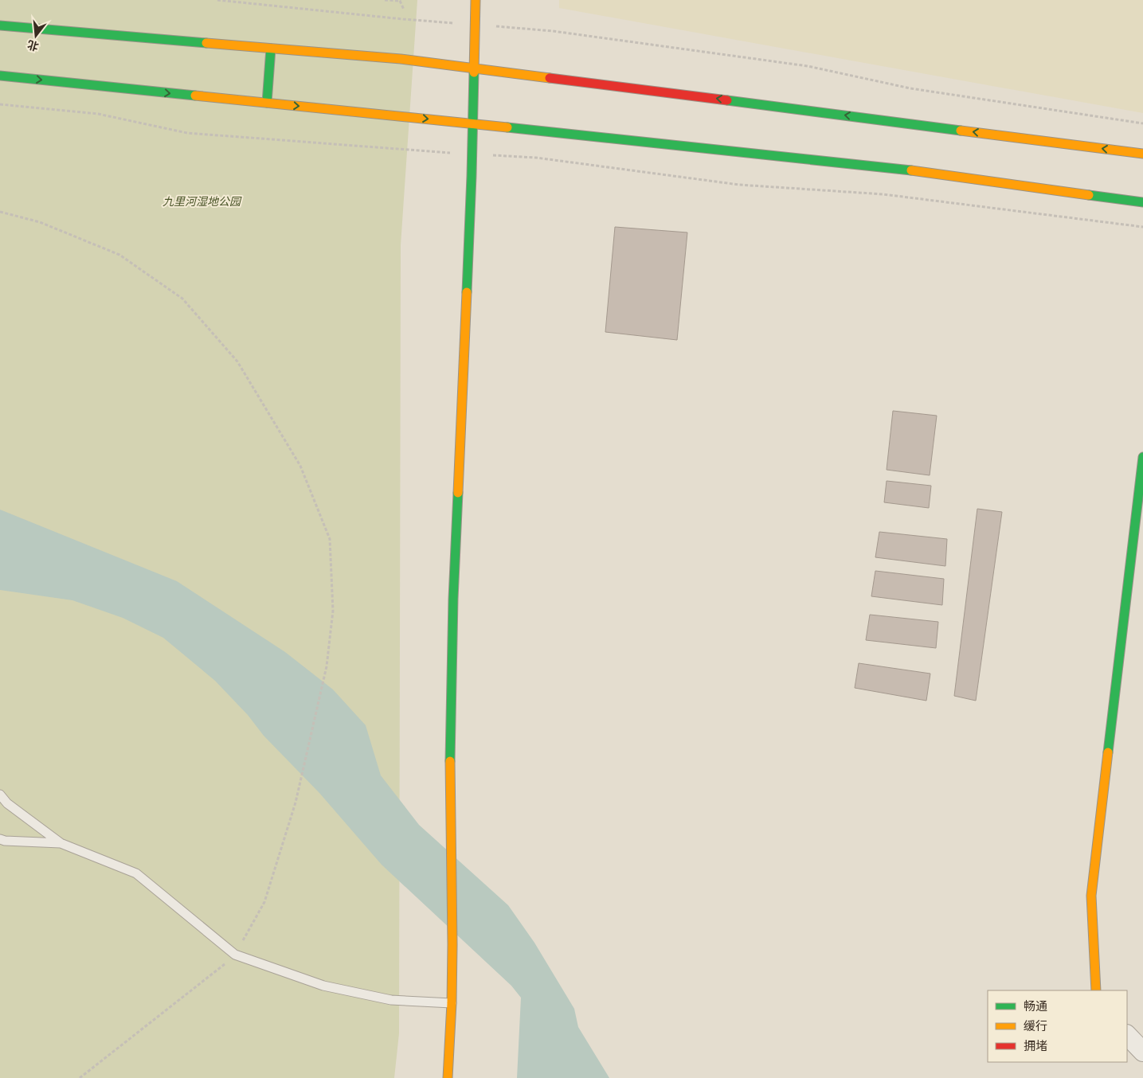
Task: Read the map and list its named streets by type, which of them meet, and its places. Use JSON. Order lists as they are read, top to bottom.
{
  "parks": ["九里河湿地公园"],
  "legend": ["畅通", "缓行", "拥堵"],
  "north": "bottom"
}
